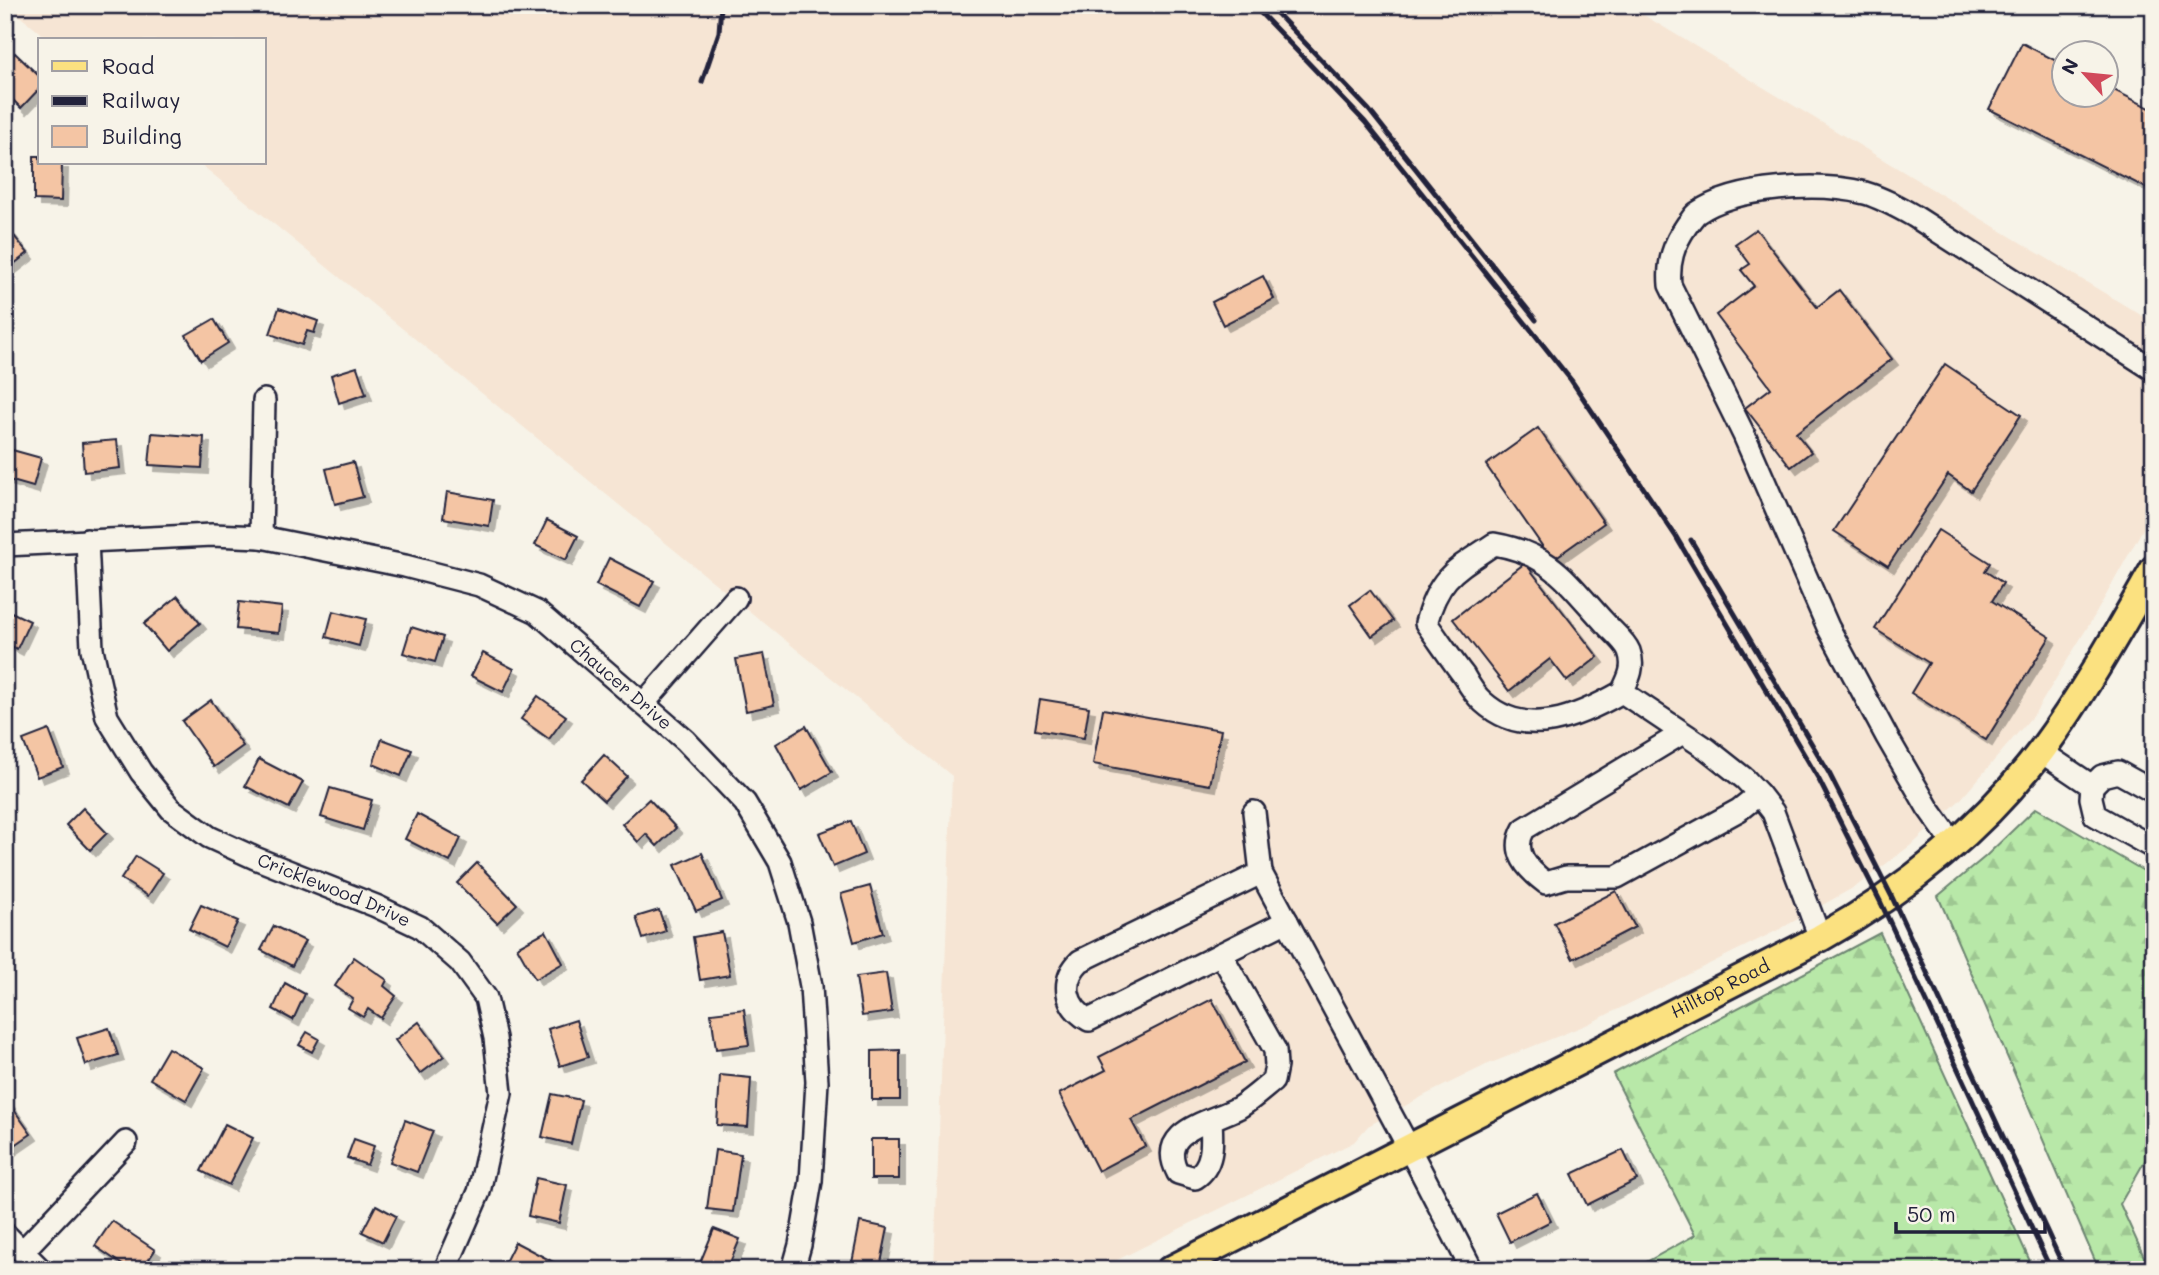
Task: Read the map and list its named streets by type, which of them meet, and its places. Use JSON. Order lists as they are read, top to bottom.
{
  "streets": {
    "main road": ["Hilltop Road"],
    "street": ["Chaucer Drive", "Cricklewood Drive"]
  },
  "crossings": [
    ["Chaucer Drive", "Cricklewood Drive"]
  ],
  "legend": ["Road", "Railway", "Building"],
  "scale_bar": "50 m",
  "north": "top left"
}
